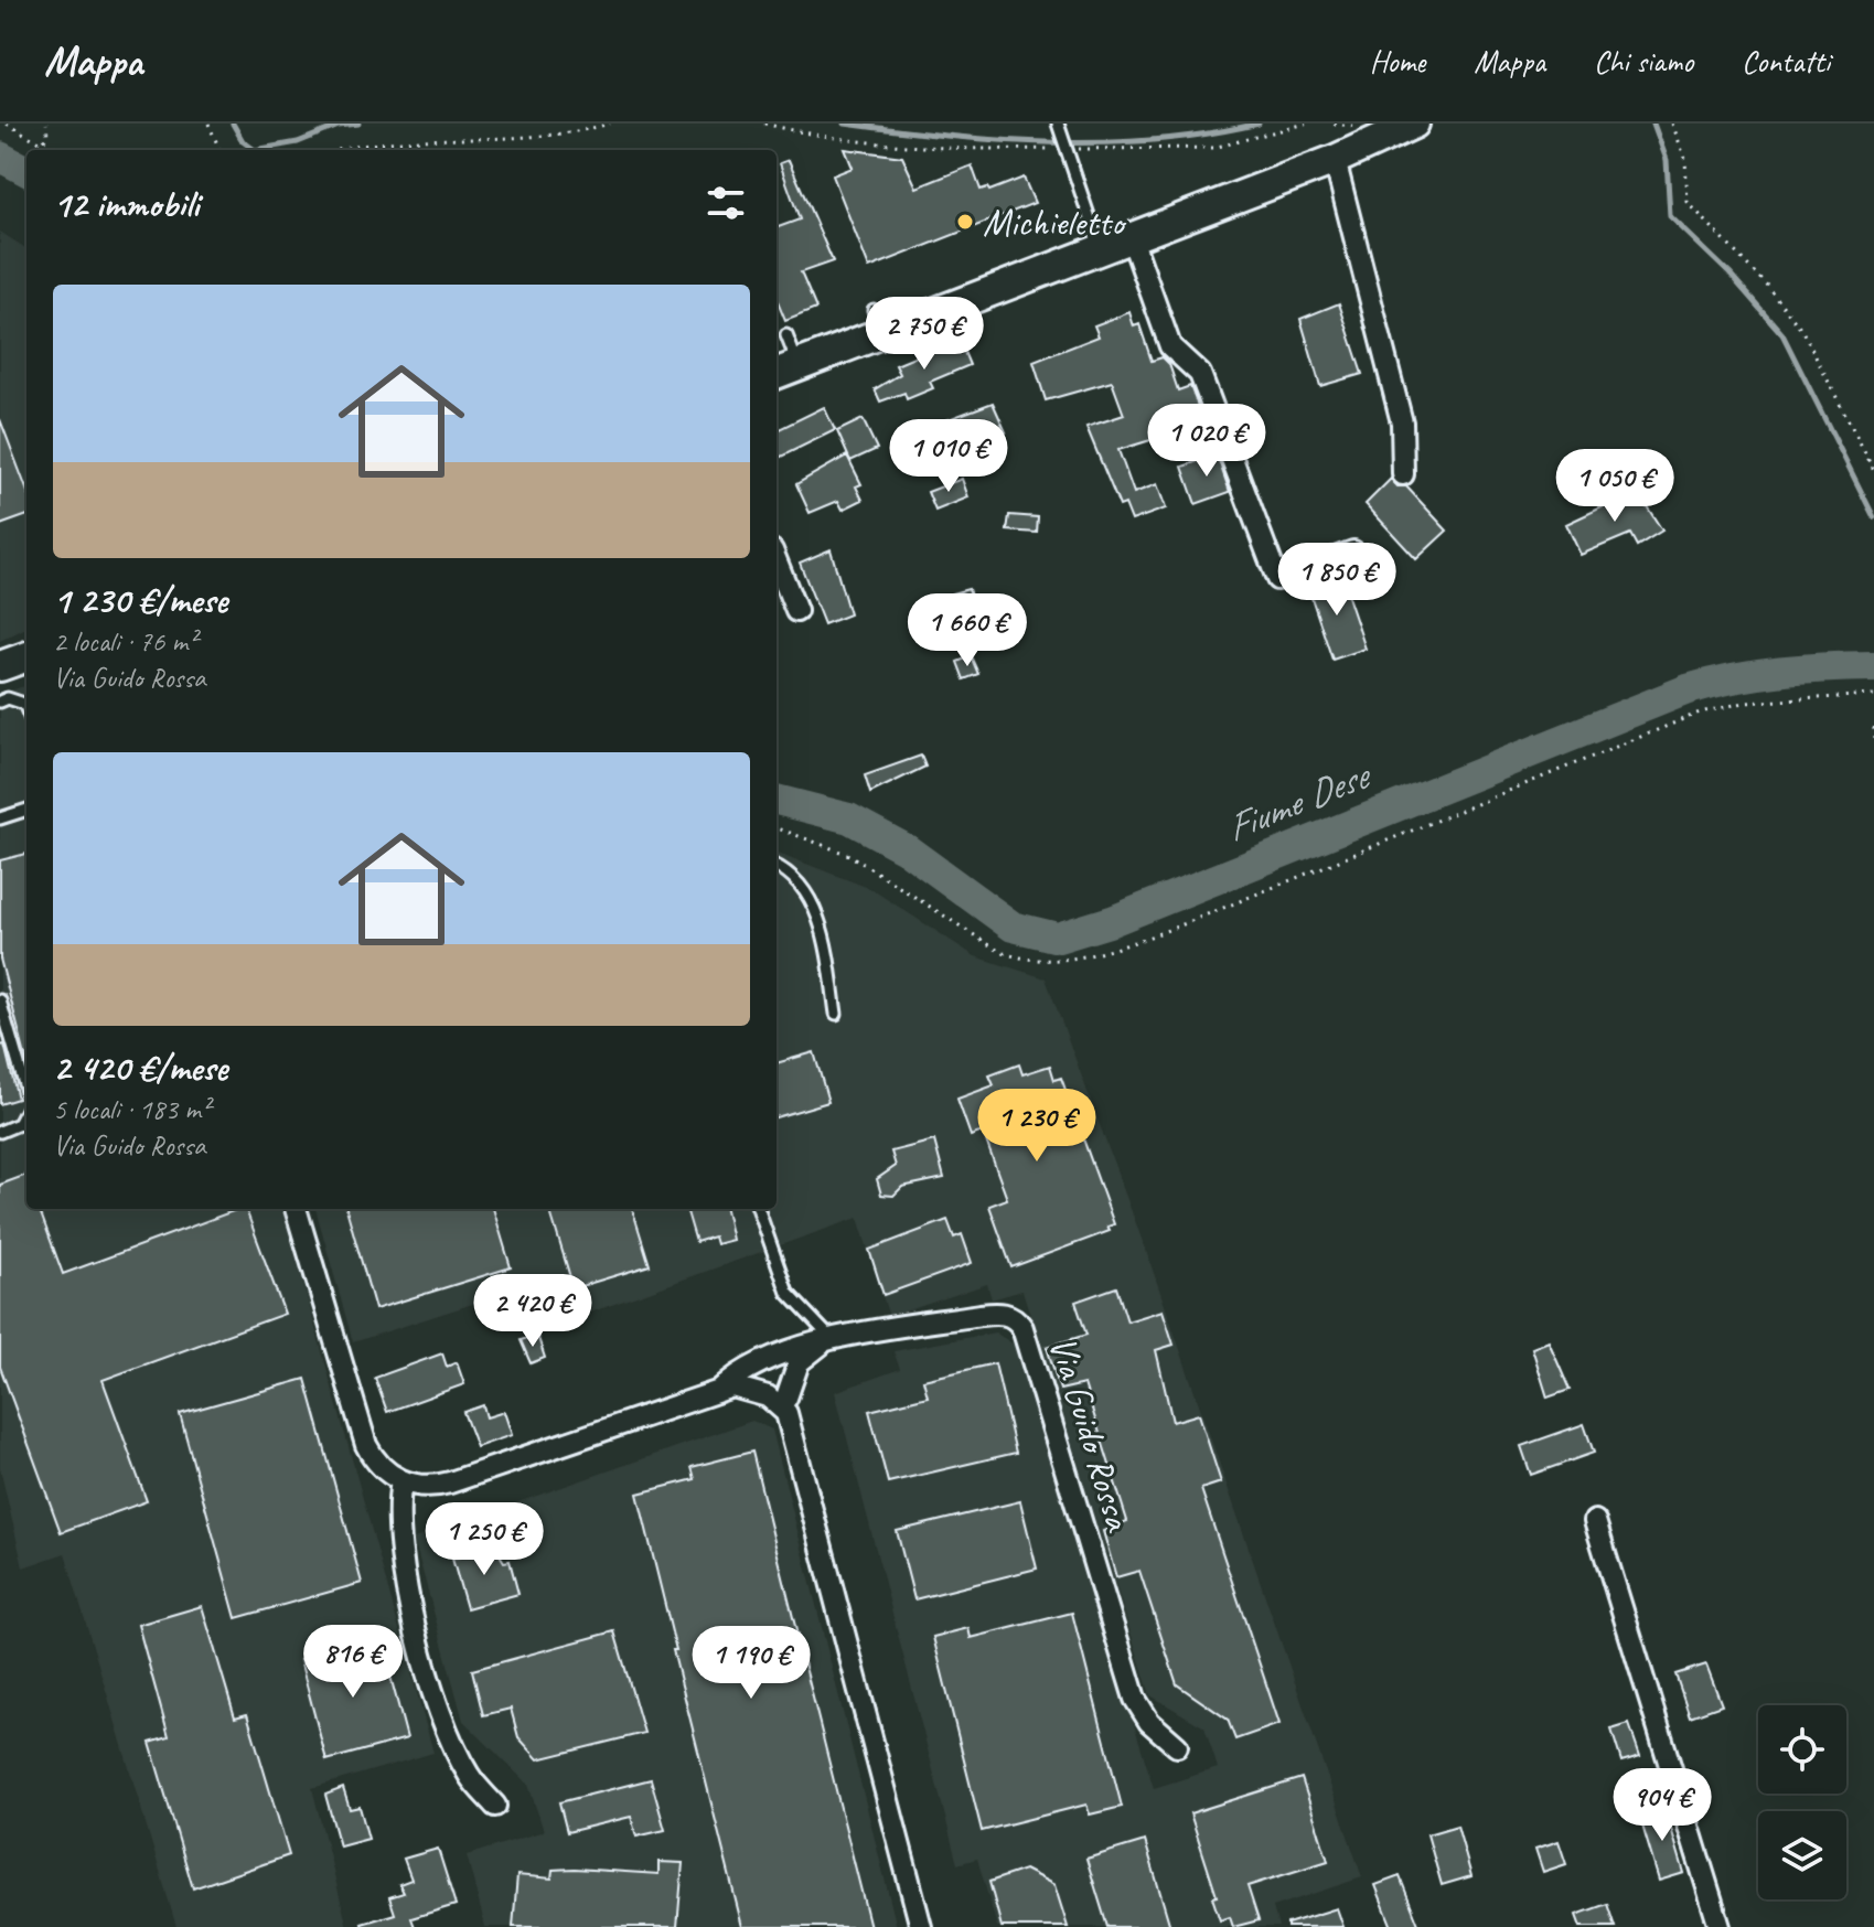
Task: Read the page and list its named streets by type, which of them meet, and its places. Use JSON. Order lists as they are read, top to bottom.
{
  "streets": {
    "street": ["Via Guido Rossa"]
  },
  "water": ["Fiume Dese"],
  "places": ["Michieletto"],
  "page": {
    "header": "Mappa",
    "nav": [
      "Home",
      "Mappa",
      "Chi siamo",
      "Contatti"
    ],
    "heading": "12 immobili",
    "list": [
      {
        "name": "1 230 €/mese",
        "note": "2 locali · 76 m² · Via Guido Rossa"
      },
      {
        "name": "2 420 €/mese",
        "note": "5 locali · 183 m² · Via Guido Rossa"
      }
    ],
    "price": [
      "2 750 €",
      "1 020 €",
      "1 010 €",
      "1 050 €",
      "1 850 €",
      "1 660 €",
      "1 230 €",
      "2 420 €",
      "1 250 €",
      "816 €",
      "1 190 €",
      "904 €"
    ]
  }
}
